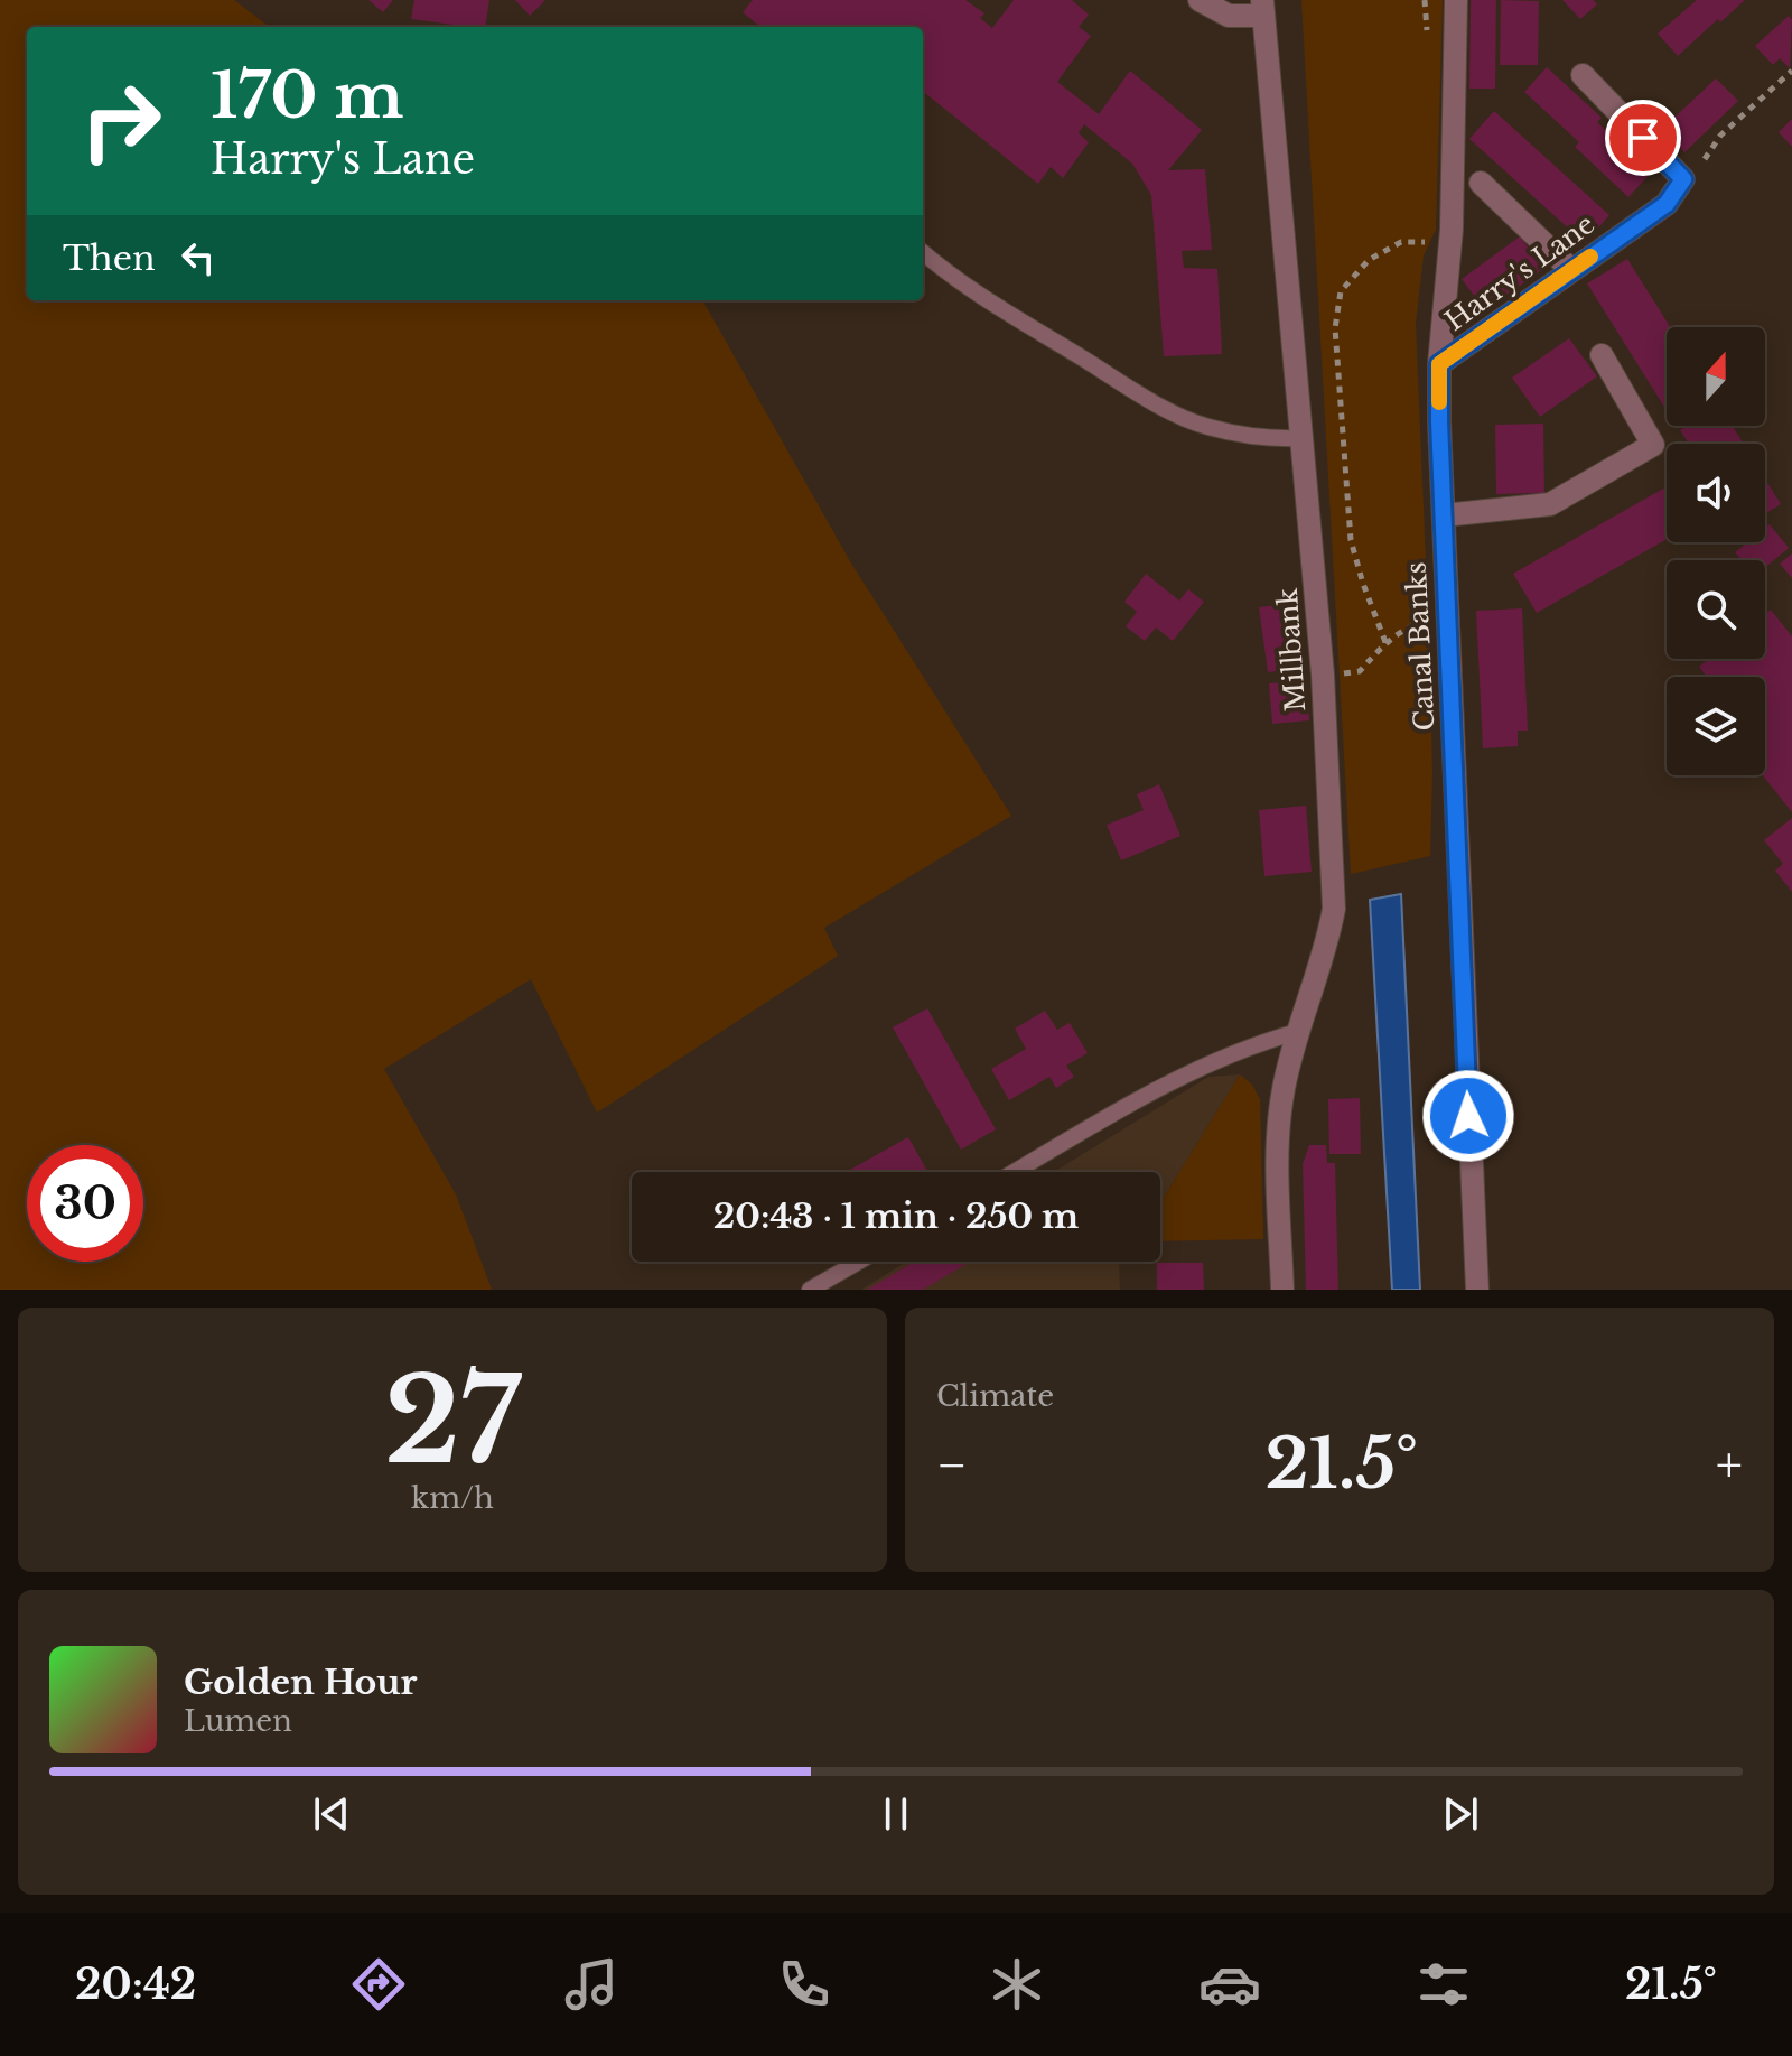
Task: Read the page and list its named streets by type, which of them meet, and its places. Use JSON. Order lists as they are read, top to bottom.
{
  "streets": {
    "street": ["Harry's Lane", "Canal Banks", "Millbank"]
  },
  "crossings": [
    ["Harry's Lane", "Canal Banks"]
  ],
  "north": "top",
  "page": {
    "turn": ["170 m", "Harry's Lane"],
    "then": "Then",
    "limit": "30",
    "trip": "20:43 · 1 min · 250 m",
    "tile": [
      ["27", "km/h"],
      "Climate"
    ],
    "heat": ["−", "21.5°", "+"],
    "song": ["Golden Hour", "Lumen"],
    "tabs": ["20:42", "21.5°"]
  }
}
